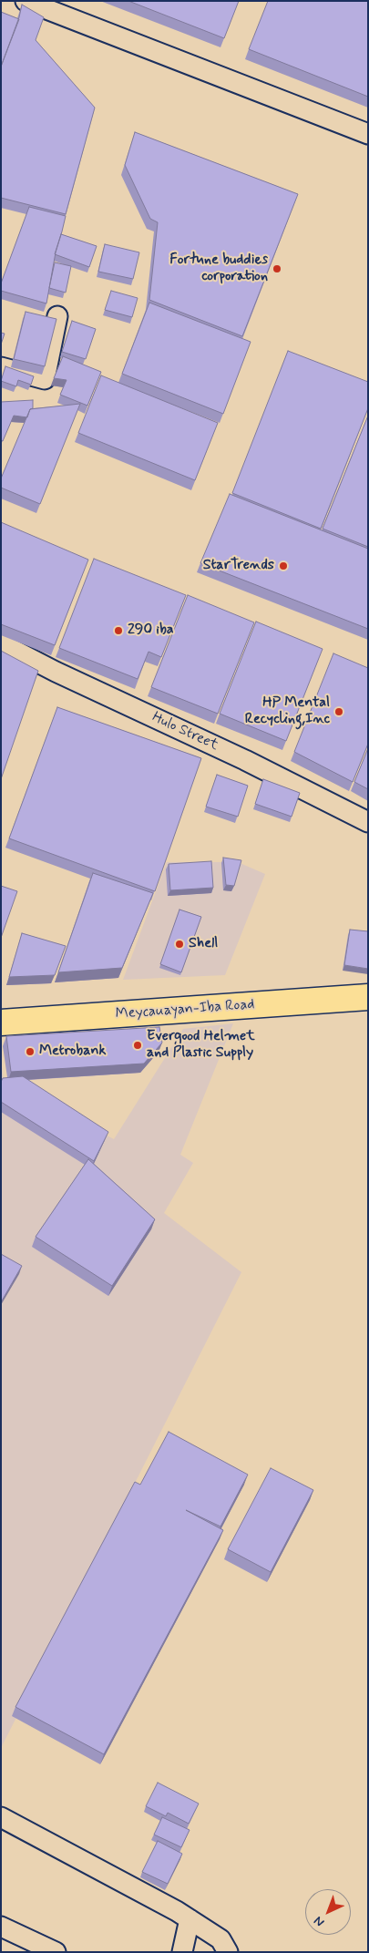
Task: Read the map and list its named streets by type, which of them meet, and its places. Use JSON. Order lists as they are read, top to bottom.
{
  "streets": {
    "main road": ["Meycauayan-Iba Road"],
    "street": ["Hulo Street"]
  },
  "places": [
    "Fortune buddies corporation",
    "StarTrends",
    "290 iba",
    "HP Mental Recycling,Inc",
    "Shell",
    "Evergood Helmet and Plastic Supply",
    "Metrobank"
  ],
  "north": "bottom left"
}
